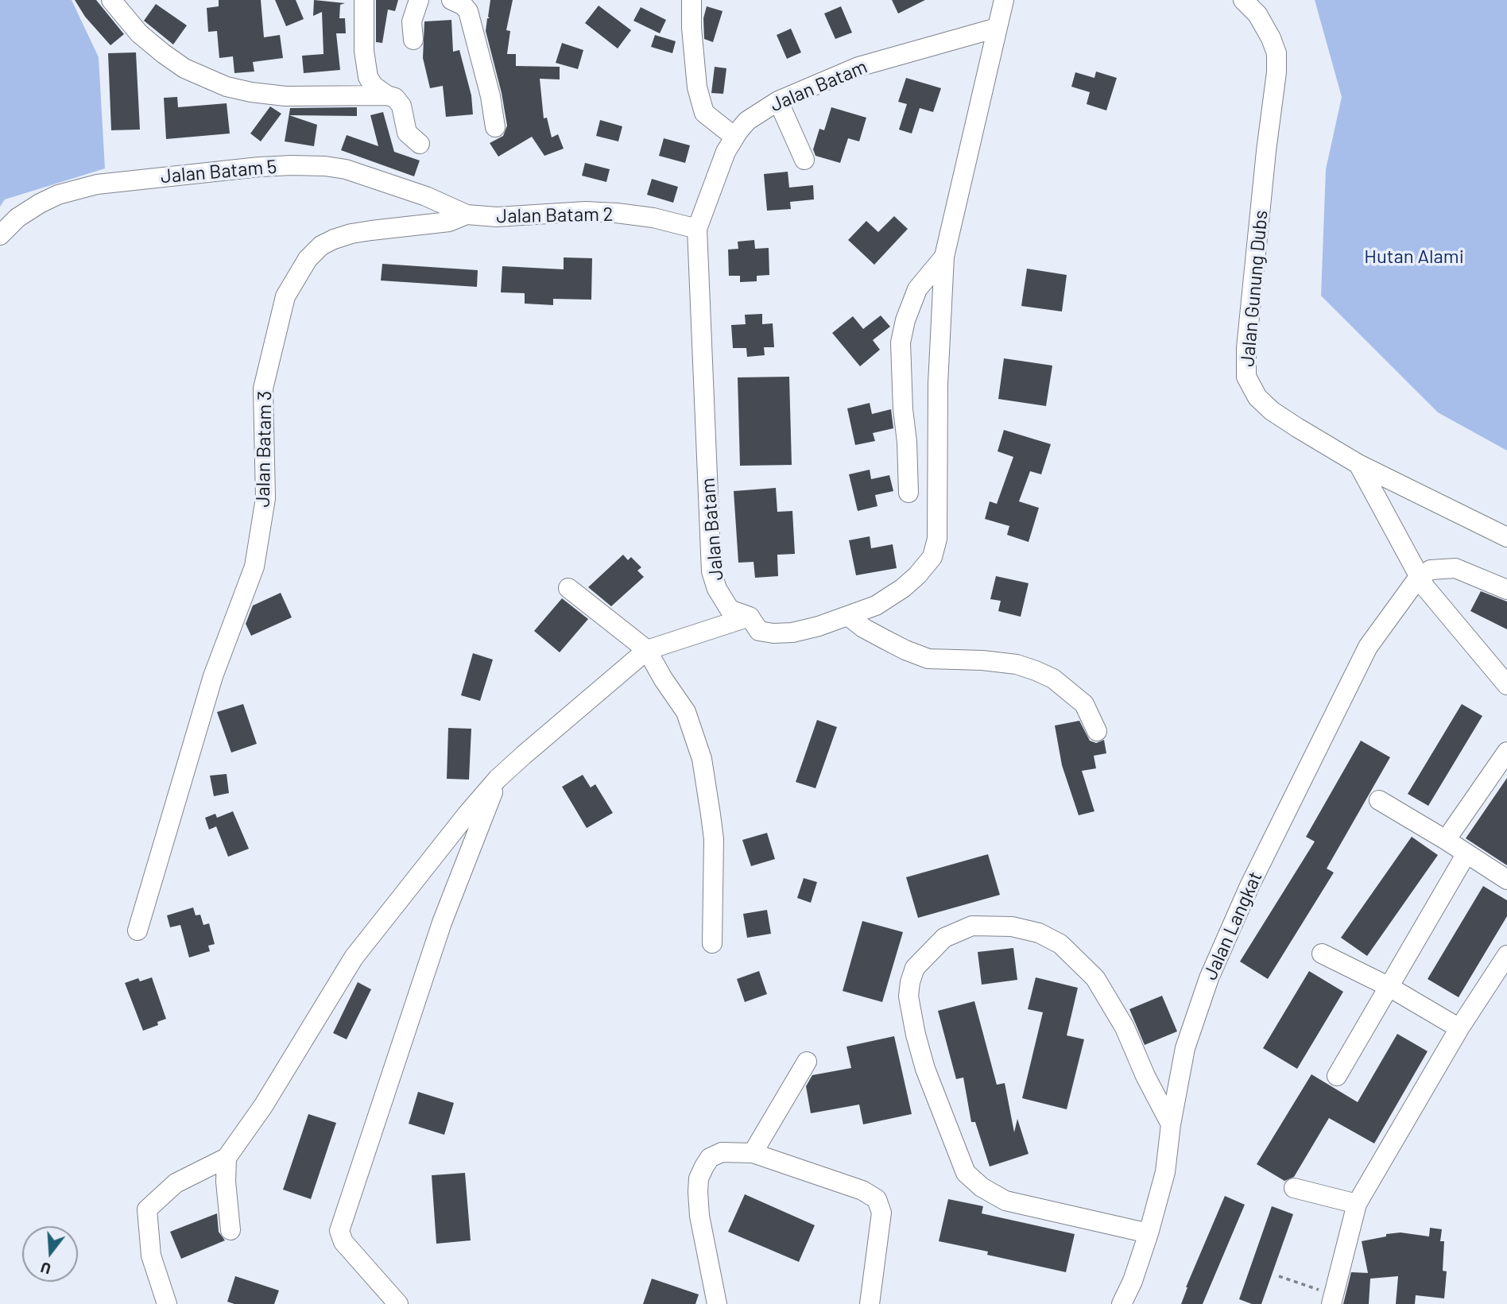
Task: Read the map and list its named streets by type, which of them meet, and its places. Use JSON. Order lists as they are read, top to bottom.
{
  "streets": {
    "street": [
      "Jalan Batam",
      "Jalan Batam 5",
      "Jalan Batam 2",
      "Jalan Gunung Dubs",
      "Jalan Batam 3",
      "Jalan Langkat"
    ]
  },
  "crossings": [
    ["Jalan Batam", "Jalan Batam 2"],
    ["Jalan Batam 5", "Jalan Batam 2"],
    ["Jalan Batam 2", "Jalan Batam 3"]
  ],
  "parks": ["Hutan Alami"],
  "north": "bottom"
}
